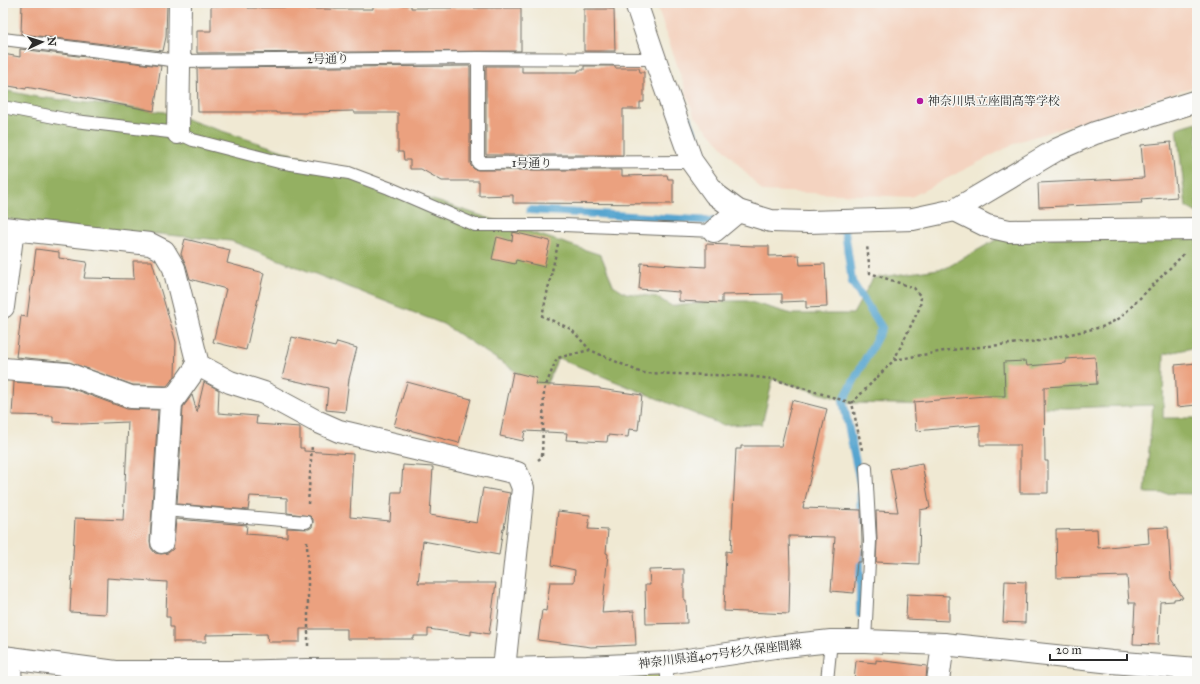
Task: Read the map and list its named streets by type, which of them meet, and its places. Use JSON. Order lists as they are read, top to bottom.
{
  "streets": {
    "street": ["神奈川県道407号杉久保座間線"],
    "lane": ["2号通り", "1号通り"]
  },
  "crossings": [
    ["2号通り", "1号通り"]
  ],
  "places": ["神奈川県立座間高等学校"],
  "scale_bar": "20 m",
  "north": "right"
}
